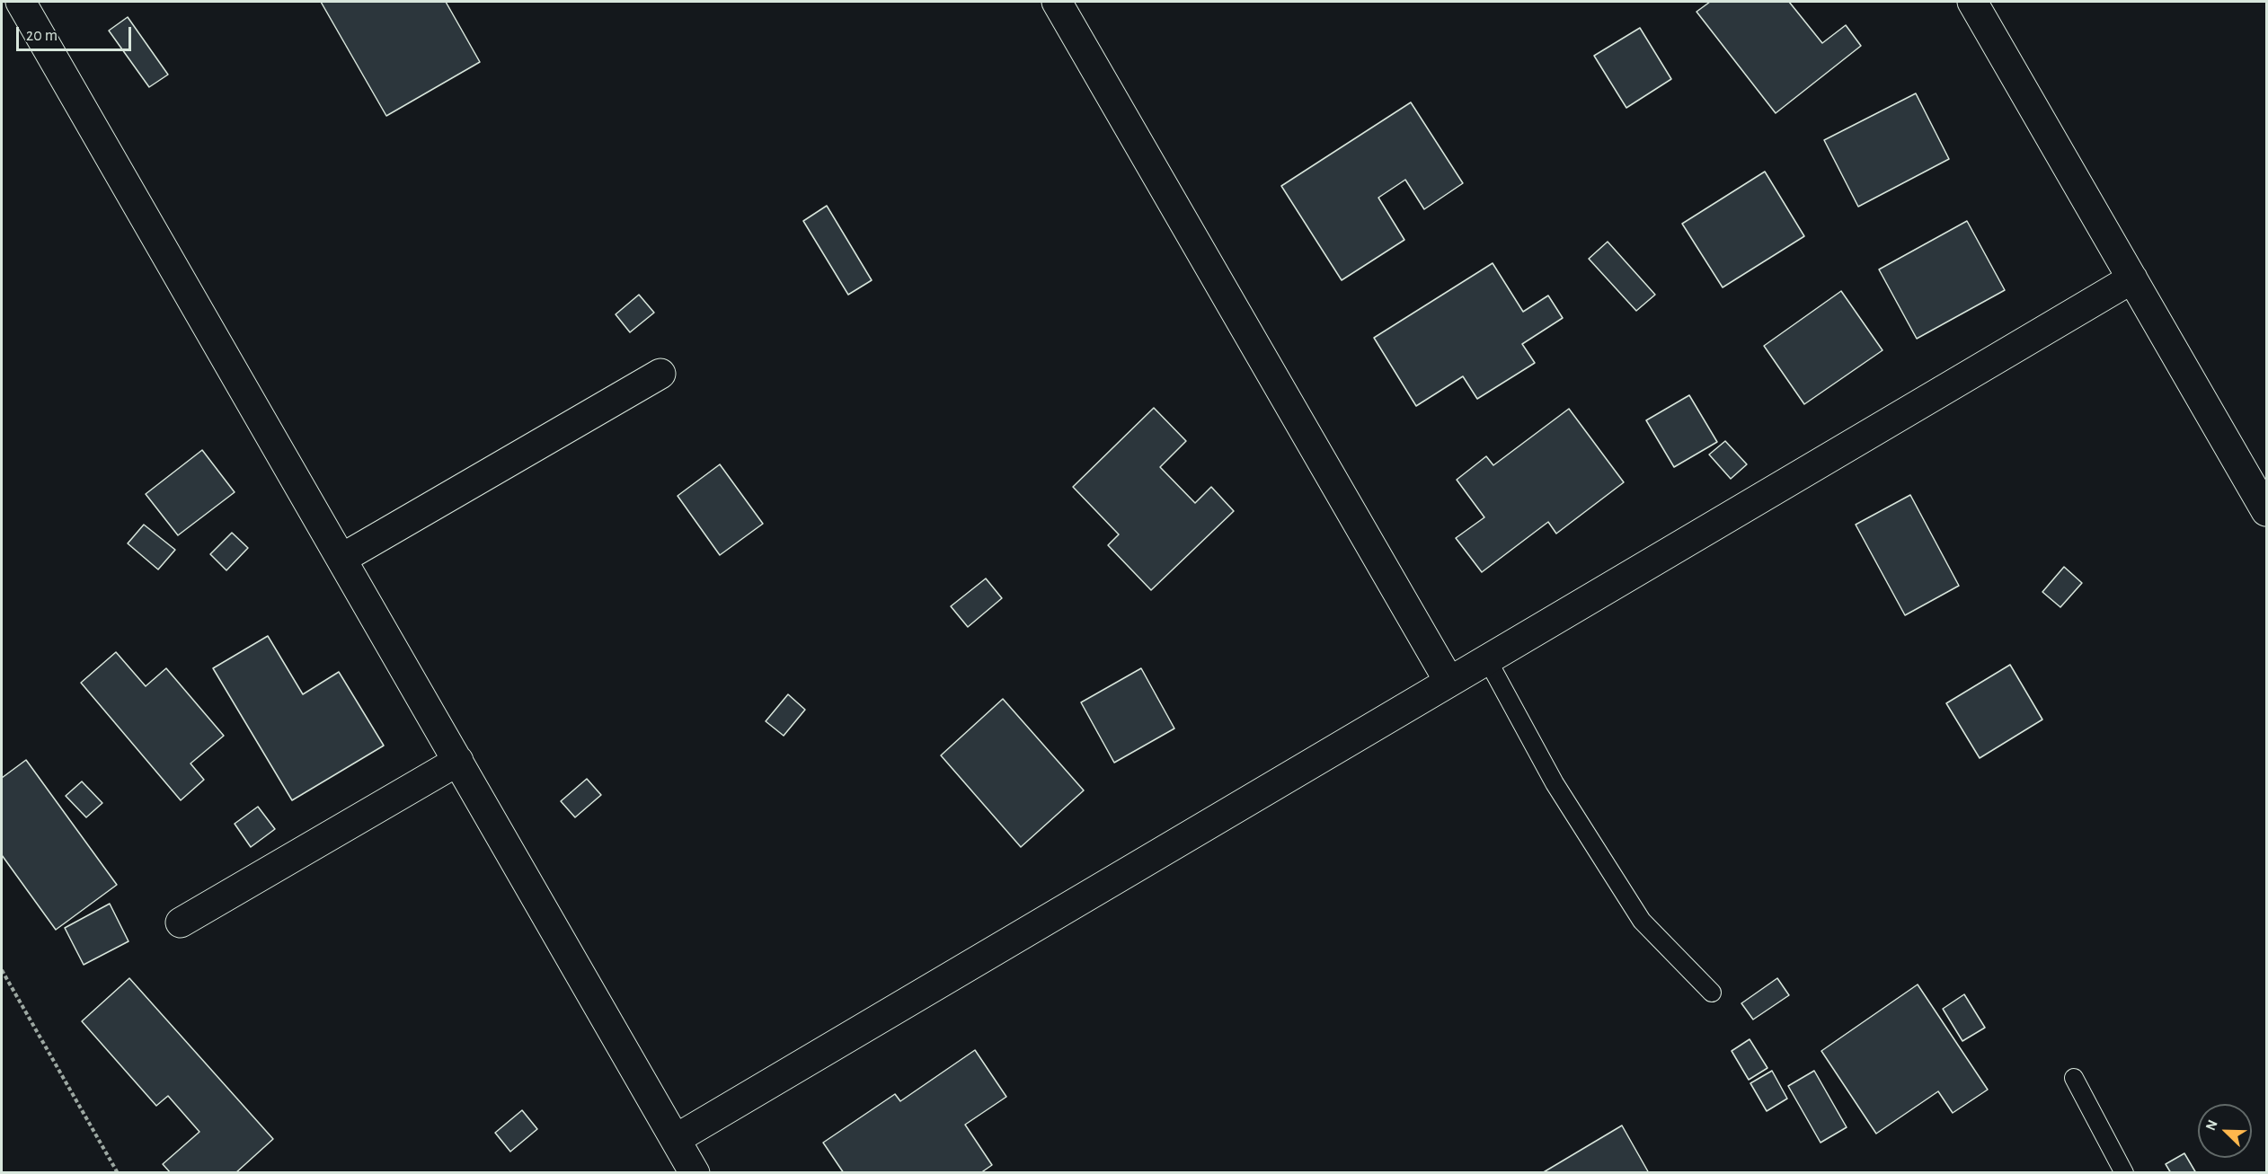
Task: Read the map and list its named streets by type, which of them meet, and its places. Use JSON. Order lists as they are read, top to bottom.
{
  "scale_bar": "20 m",
  "north": "top left"
}
